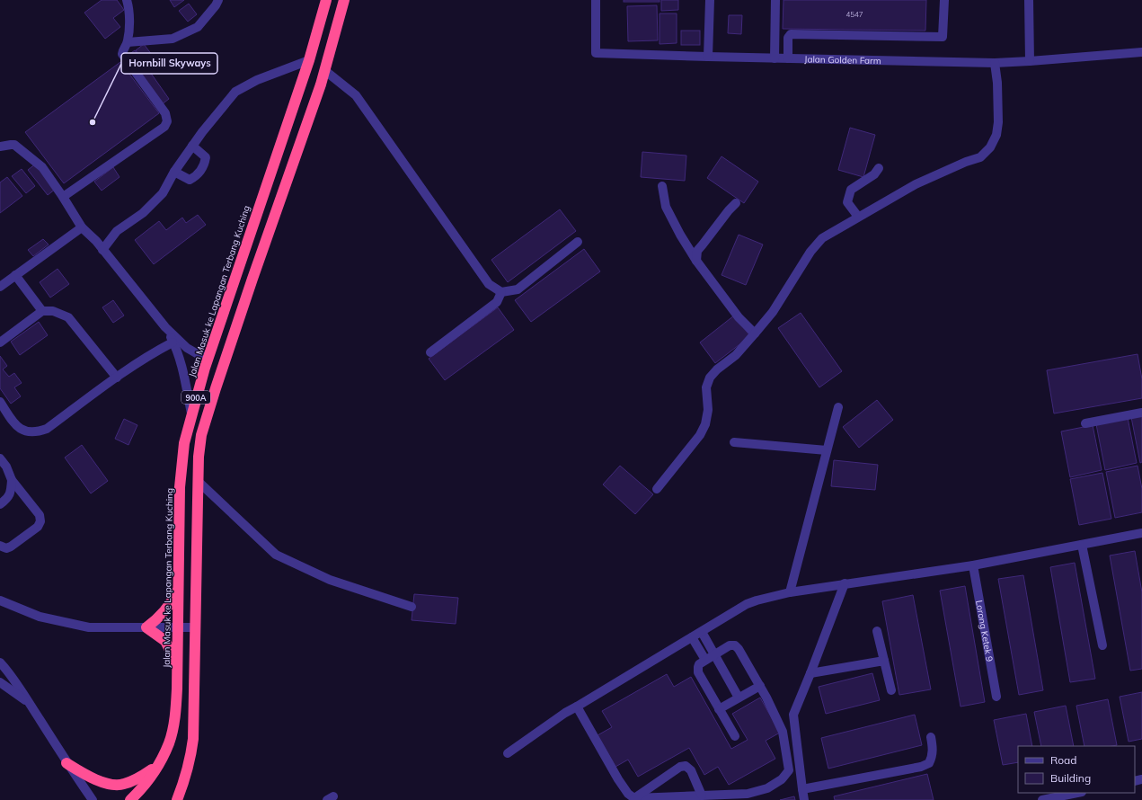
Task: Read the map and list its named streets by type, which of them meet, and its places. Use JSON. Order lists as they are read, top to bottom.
{
  "streets": {
    "highway": ["Jalan Masuk ke Lapangan Terbang Kuching", "900A"],
    "street": ["Jalan Golden Farm", "Lorong Ketek 9"]
  },
  "places": ["Hornbill Skyways"],
  "house_numbers": ["4547"],
  "legend": ["Road", "Building"]
}
